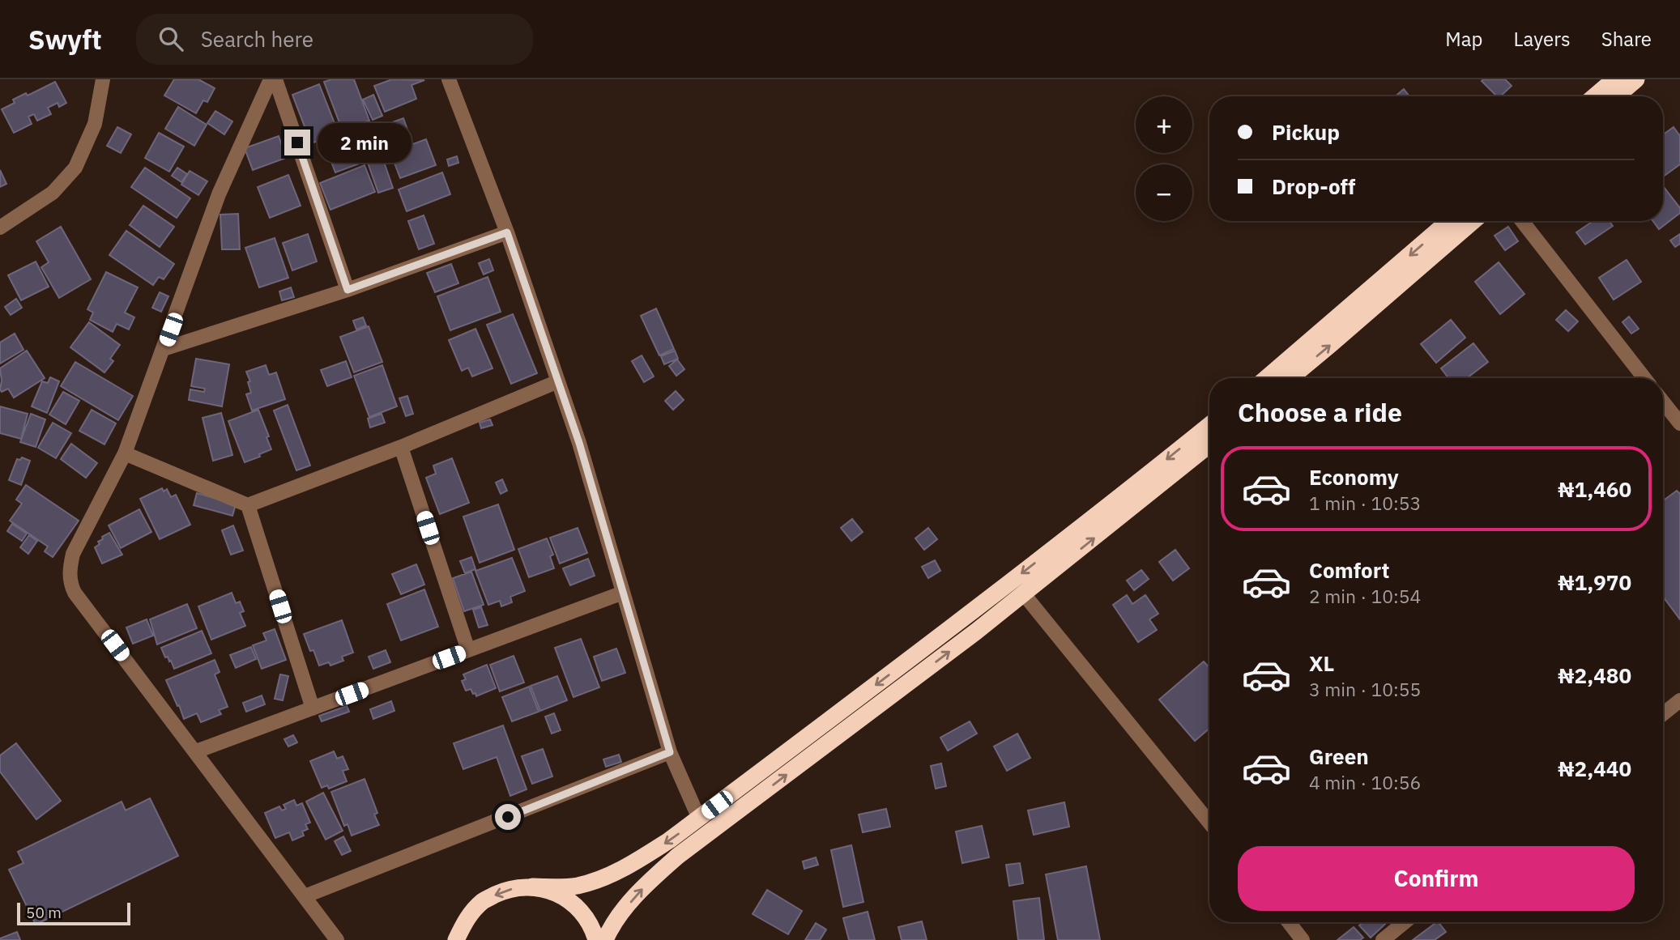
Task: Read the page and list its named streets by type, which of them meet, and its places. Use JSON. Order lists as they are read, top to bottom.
{
  "scale_bar": "50 m",
  "page": {
    "header": "Swyft",
    "search": "Search here",
    "nav": ["Map", "Layers", "Share"],
    "map_buttons": ["+", "−"],
    "banner": ["Pickup", "Drop-off"],
    "bubble": "2 min",
    "heading": "Choose a ride",
    "list": [
      {
        "name": "Economy",
        "note": "1 min · 10:53",
        "value": "₦1,460"
      },
      {
        "name": "Comfort",
        "note": "2 min · 10:54",
        "value": "₦1,970"
      },
      {
        "name": "XL",
        "note": "3 min · 10:55",
        "value": "₦2,480"
      },
      {
        "name": "Green",
        "note": "4 min · 10:56",
        "value": "₦2,440"
      }
    ],
    "buttons": "Confirm",
    "scale": "50 m"
  }
}
